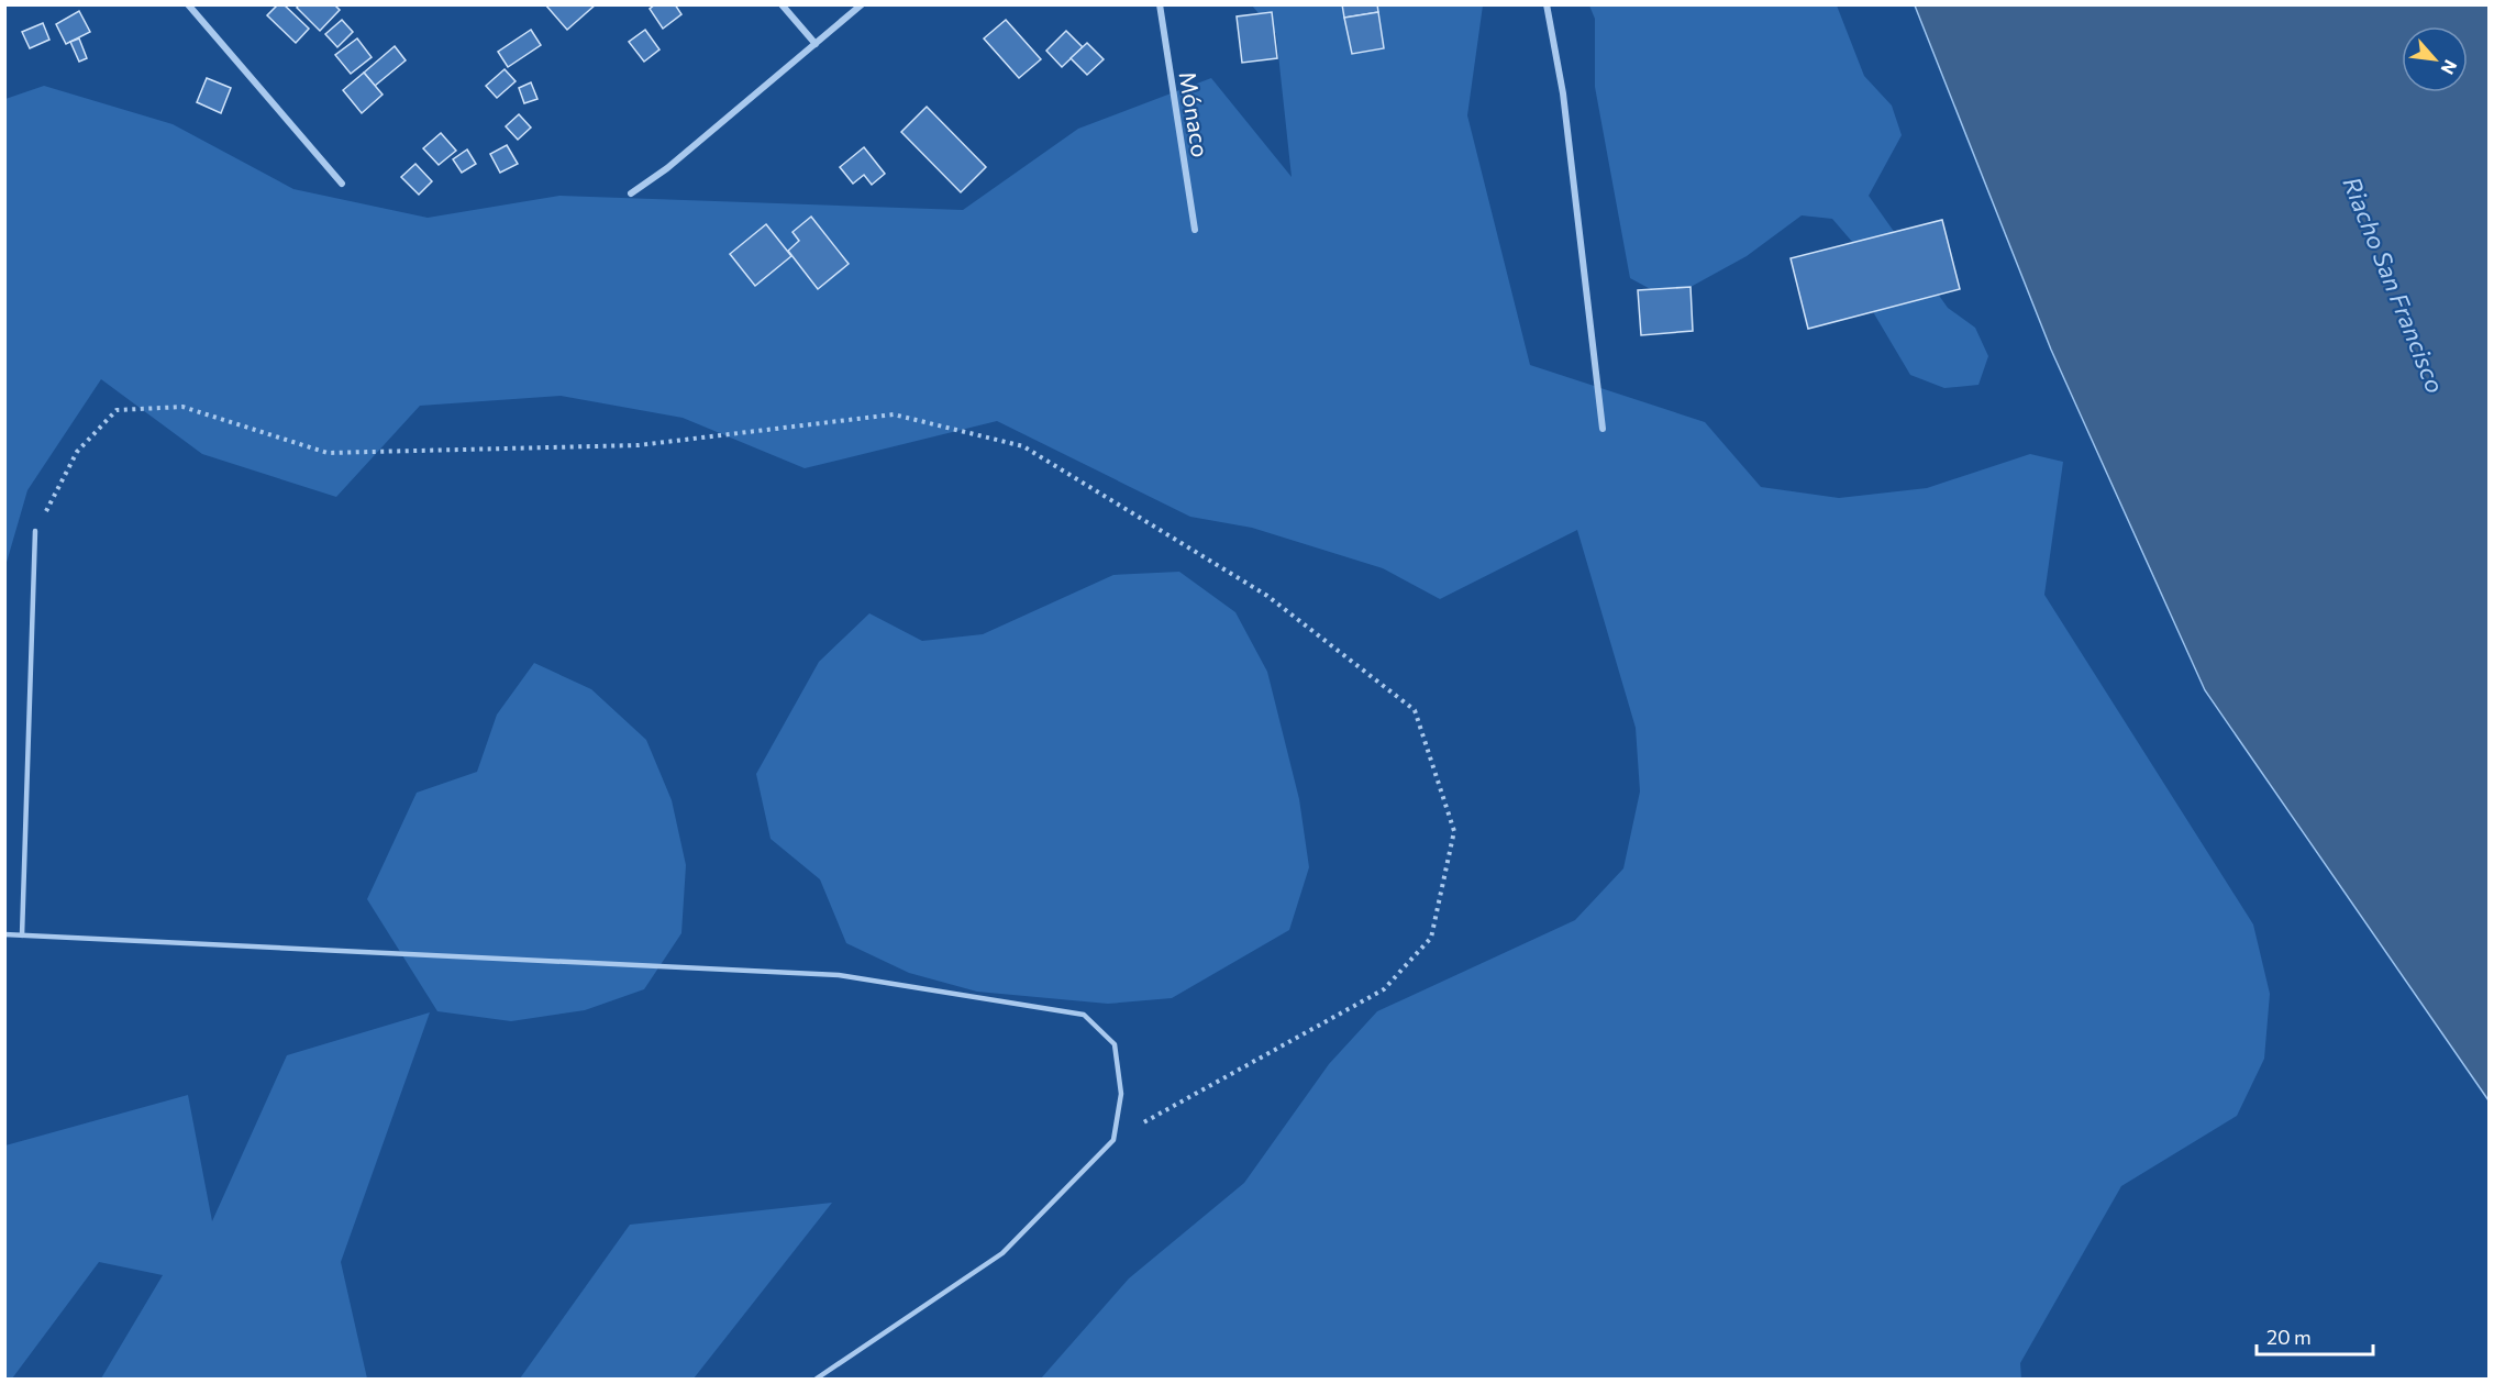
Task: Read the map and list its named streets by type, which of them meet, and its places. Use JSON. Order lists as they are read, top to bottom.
{
  "streets": {
    "street": ["Mónaco"]
  },
  "water": ["Riacho San Francisco"],
  "scale_bar": "20 m",
  "north": "bottom right"
}
